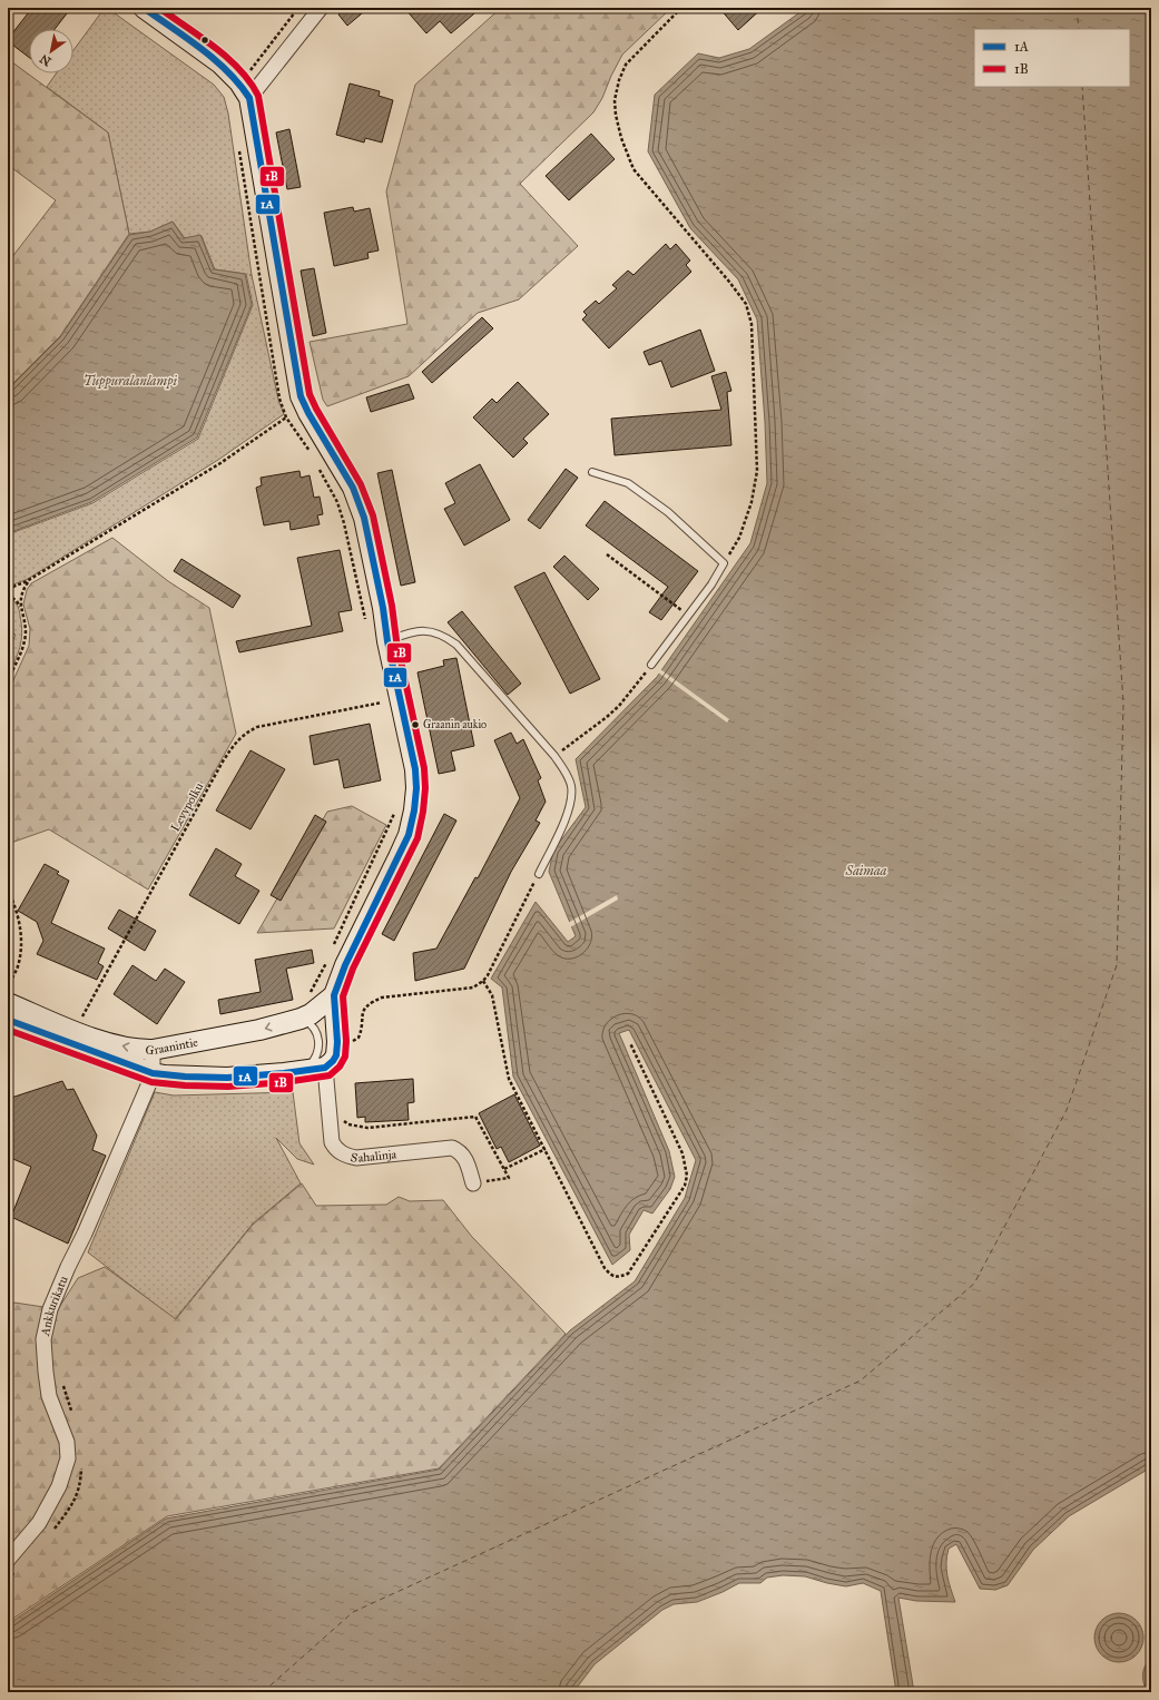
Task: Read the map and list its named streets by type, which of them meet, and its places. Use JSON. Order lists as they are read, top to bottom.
{
  "streets": {
    "street": ["Graanintie", "Sahalinja", "Ankkurikatu"],
    "path": ["Levypolku"]
  },
  "crossings": [
    ["Graanintie", "Sahalinja"],
    ["Graanintie", "Ankkurikatu"]
  ],
  "water": ["Tuppuralanlampi", "Saimaa"],
  "places": ["Graanin aukio"],
  "lines": ["transit line 1A", "transit line 1B"],
  "legend": ["1A", "1B"],
  "north": "bottom left"
}
